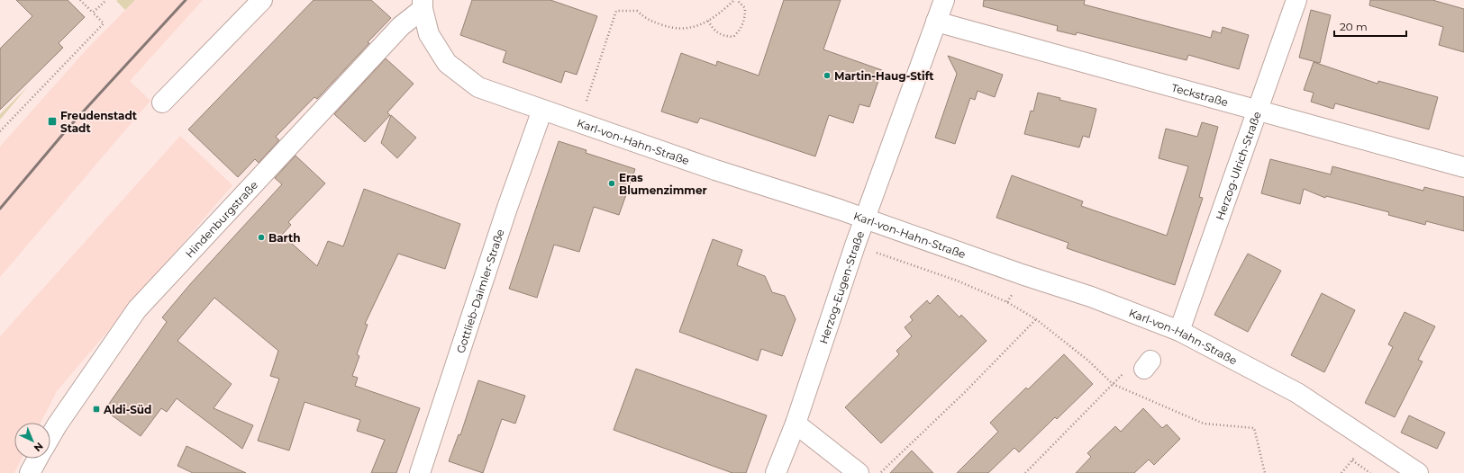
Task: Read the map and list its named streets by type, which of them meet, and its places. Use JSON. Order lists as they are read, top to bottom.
{
  "streets": {
    "street": [
      "Teckstraße",
      "Karl-von-Hahn-Straße",
      "Herzog-Ulrich-Straße",
      "Hindenburgstraße",
      "Herzog-Eugen-Straße",
      "Gottlieb-Daimler-Straße"
    ]
  },
  "crossings": [
    ["Teckstraße", "Herzog-Ulrich-Straße"],
    ["Teckstraße", "Herzog-Eugen-Straße"],
    ["Karl-von-Hahn-Straße", "Herzog-Ulrich-Straße"],
    ["Karl-von-Hahn-Straße", "Hindenburgstraße"],
    ["Karl-von-Hahn-Straße", "Herzog-Eugen-Straße"],
    ["Karl-von-Hahn-Straße", "Gottlieb-Daimler-Straße"]
  ],
  "places": {
    "other": ["Martin-Haug-Stift", "Eras Blumenzimmer", "Barth"],
    "transit": ["Freudenstadt Stadt", "Aldi-Süd"]
  },
  "scale_bar": "20 m",
  "north": "bottom right"
}
